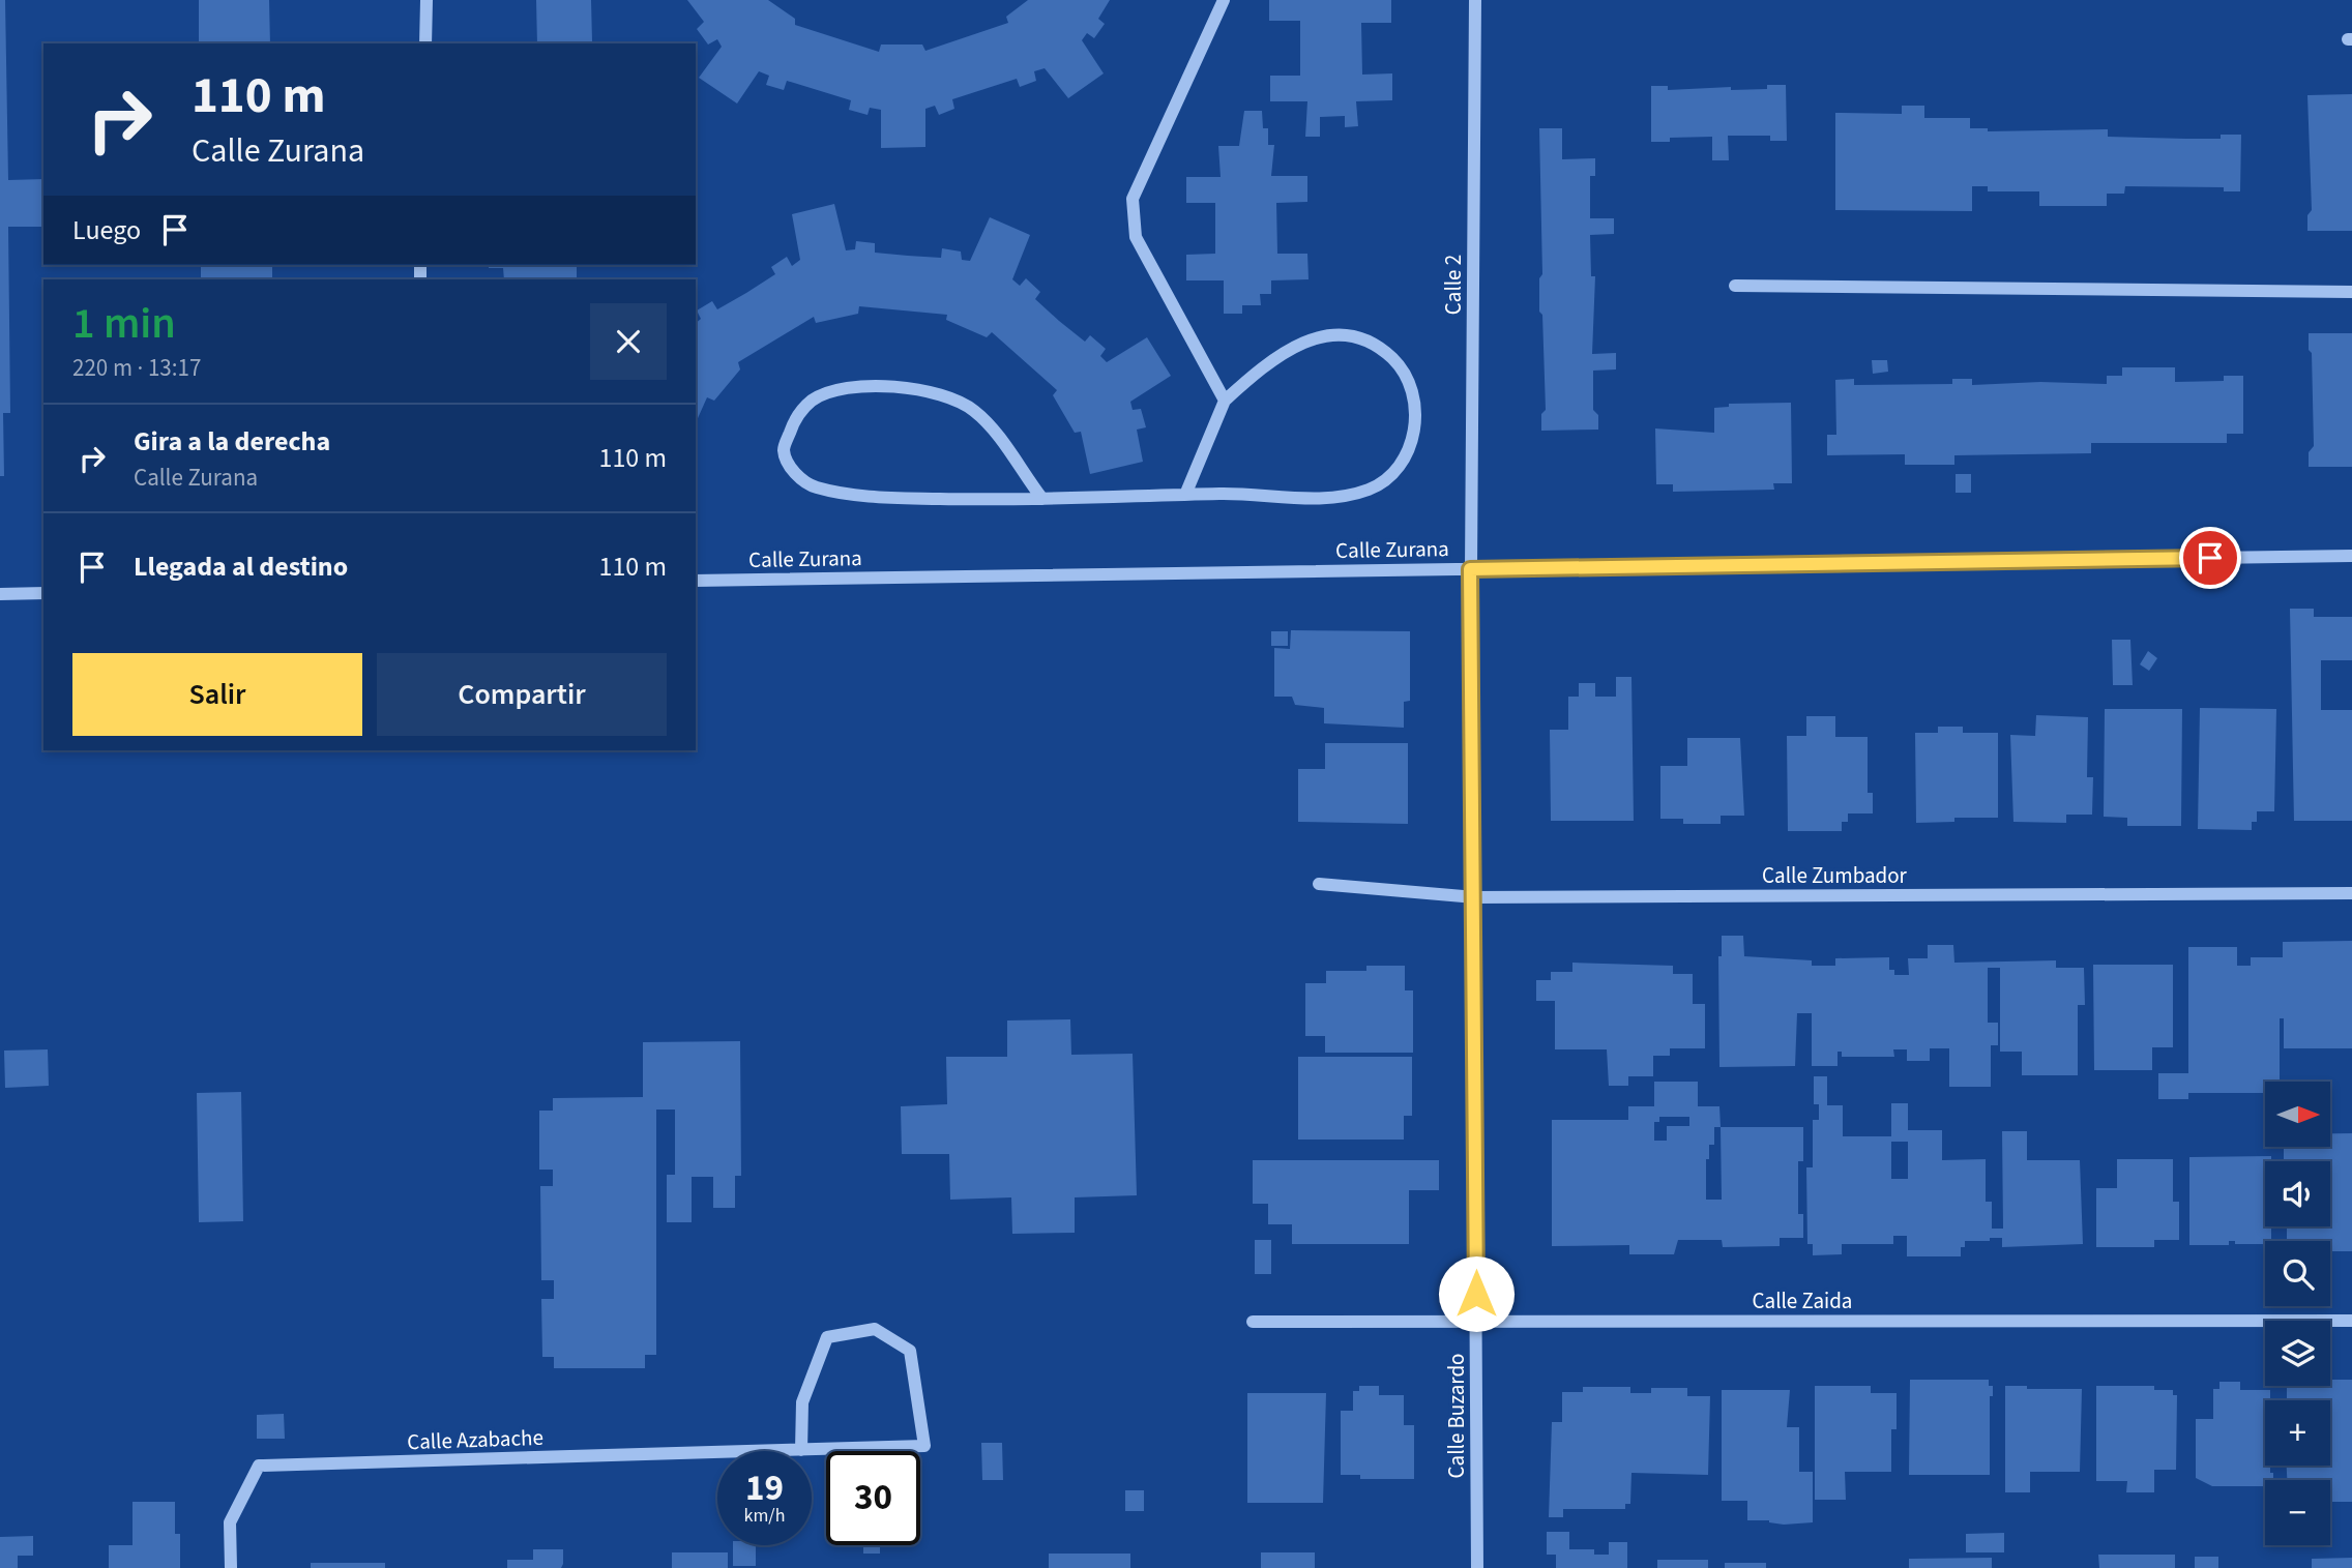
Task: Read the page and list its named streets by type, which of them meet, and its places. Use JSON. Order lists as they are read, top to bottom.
{
  "streets": {
    "street": [
      "Calle 2",
      "Calle Zurana",
      "Calle Zumbador",
      "Calle Zaida",
      "Calle Buzardo",
      "Calle Azabache"
    ]
  },
  "crossings": [
    ["Calle 2", "Calle Zurana"],
    ["Calle 2", "Calle Buzardo"],
    ["Calle Zurana", "Calle Buzardo"],
    ["Calle Zumbador", "Calle Buzardo"],
    ["Calle Zaida", "Calle Buzardo"]
  ],
  "north": "right",
  "page": {
    "turn": ["110 m", "Calle Zurana"],
    "then": "Luego",
    "heading": ["1 min", "220 m · 13:17"],
    "list": [
      {
        "name": "Gira a la derecha",
        "note": "Calle Zurana",
        "value": "110 m"
      },
      {
        "name": "Llegada al destino",
        "value": "110 m"
      }
    ],
    "buttons": ["Salir", "Compartir"],
    "map_buttons": ["+", "−"],
    "speed": "19 km/h",
    "limit": "30"
  }
}
